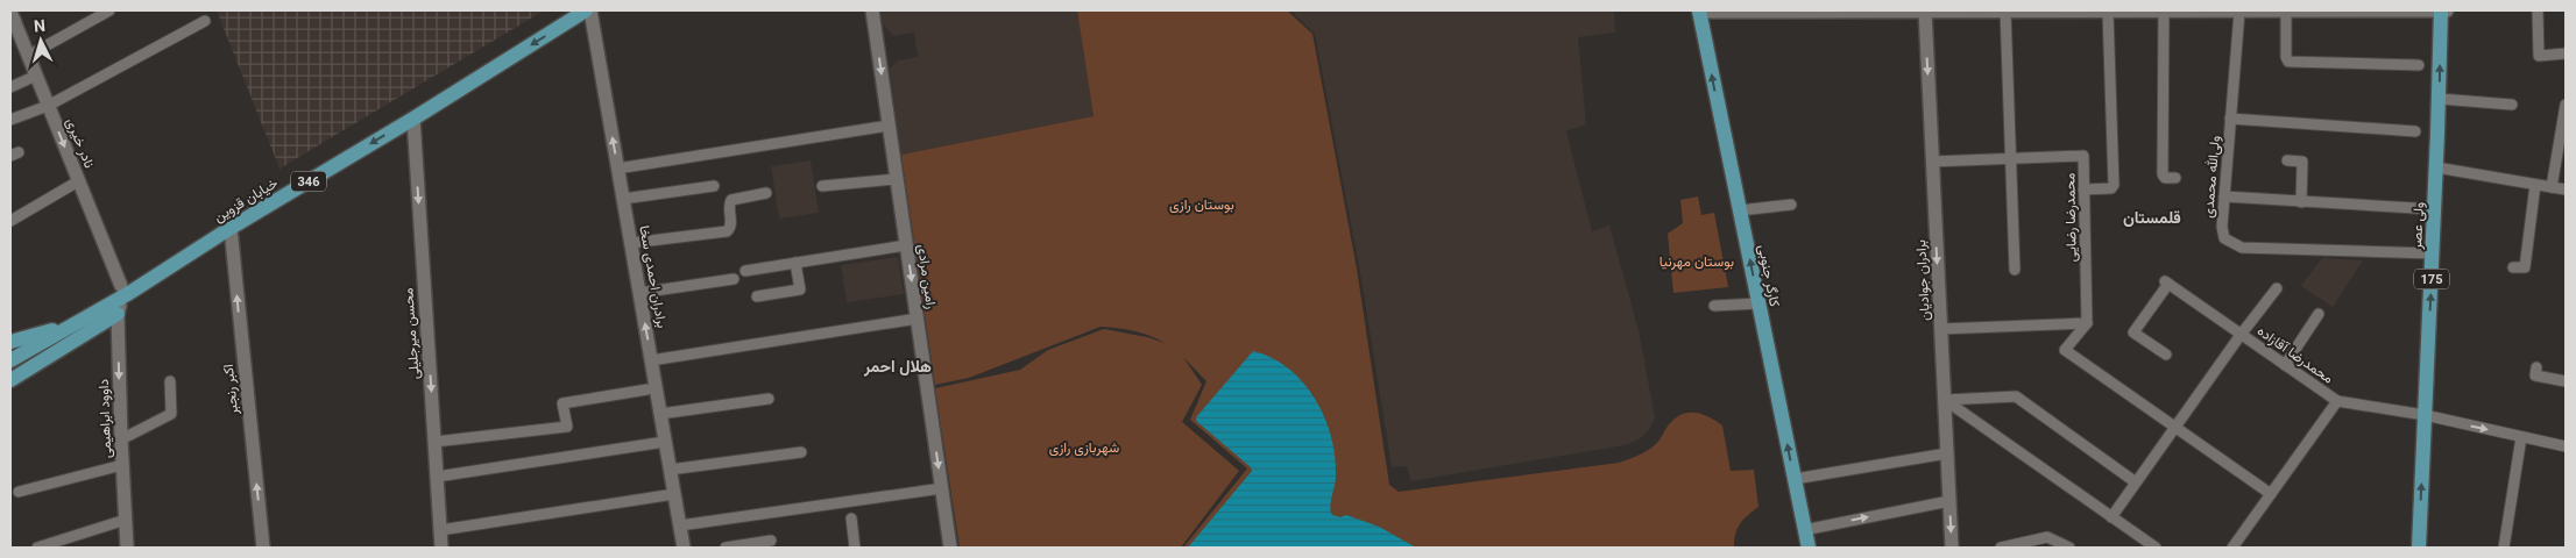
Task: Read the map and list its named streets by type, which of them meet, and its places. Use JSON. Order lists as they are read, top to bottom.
{
  "streets": {
    "main road": [
      "346",
      "خیابان قزوین",
      "ولی عصر",
      "کارگر جنوبی",
      "175"
    ],
    "street": [
      "نادر خیری",
      "ولی‌الله محمدی",
      "محمدرضا رضایی",
      "برادران احمدی سخا",
      "رامین مرادی",
      "برادران جوادیان",
      "محسن میرجلیلی",
      "محمدرضا آقازاده",
      "اکبر رنجبر",
      "داوود ابراهیمی"
    ]
  },
  "crossings": [
    ["نادر خیری", "خیابان قزوین"],
    ["ولی‌الله محمدی", "ولی عصر"],
    ["خیابان قزوین", "محسن میرجلیلی"],
    ["خیابان قزوین", "اکبر رنجبر"],
    ["محمدرضا رضایی", "برادران جوادیان"],
    ["ولی عصر", "محمدرضا آقازاده"]
  ],
  "one_way": [
    "خیابان قزوین",
    "ولی عصر",
    "کارگر جنوبی",
    "برادران احمدی سخا",
    "رامین مرادی",
    "محسن میرجلیلی",
    "اکبر رنجبر",
    "داوود ابراهیمی"
  ],
  "districts": ["قلمستان", "هلال احمر"],
  "parks": ["بوستان رازی", "بوستان مهرنیا", "شهربازی رازی"],
  "north": "top"
}
